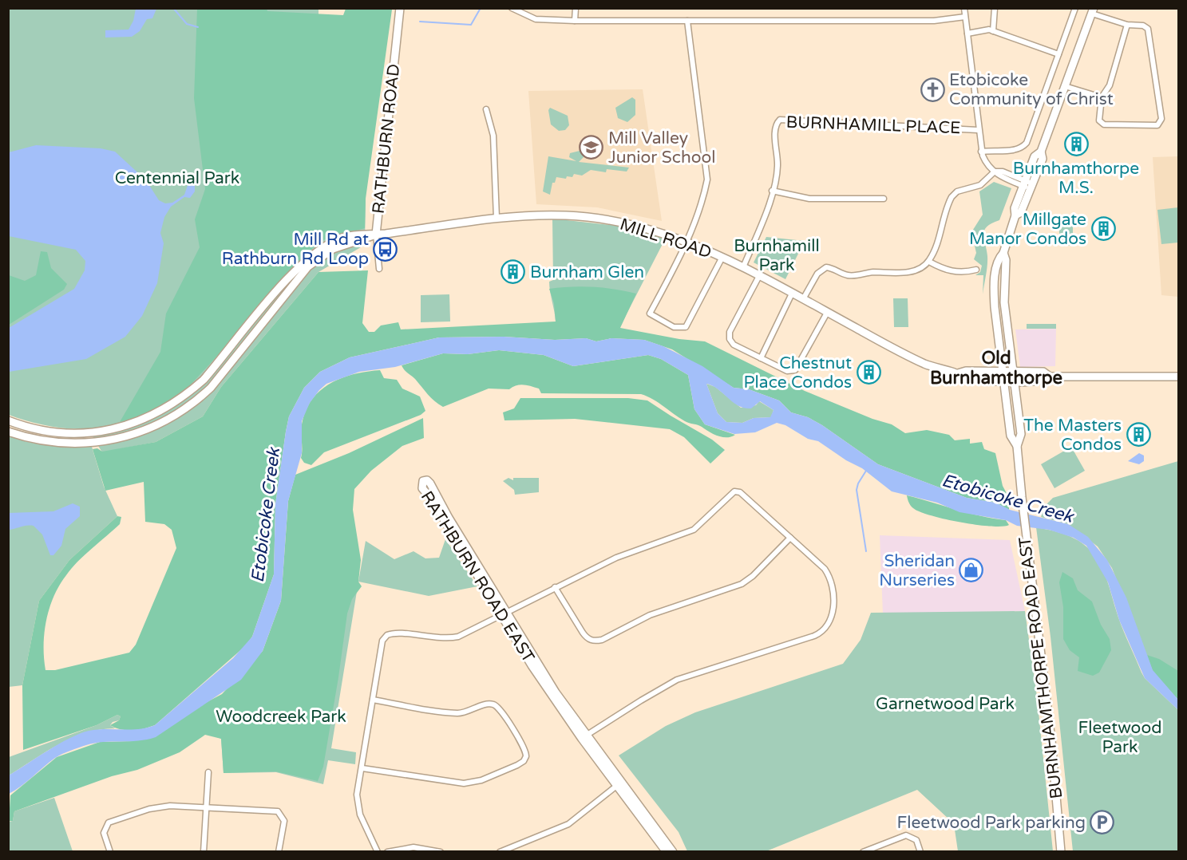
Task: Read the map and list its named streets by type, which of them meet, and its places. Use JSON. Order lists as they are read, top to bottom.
{
  "streets": {
    "street": [
      "BURNHAMILL PLACE",
      "RATHBURN ROAD",
      "MILL ROAD",
      "RATHBURN ROAD EAST",
      "BURNHAMTHORPE ROAD EAST"
    ]
  },
  "crossings": [
    ["BURNHAMILL PLACE", "MILL ROAD"],
    ["RATHBURN ROAD", "MILL ROAD"]
  ],
  "districts": ["Old Burnhamthorpe"],
  "water": ["Etobicoke Creek"],
  "parks": [
    "Centennial Park",
    "Burnhamill Park",
    "Garnetwood Park",
    "Woodcreek Park",
    "Fleetwood Park"
  ],
  "places": {
    "church": ["Etobicoke Community of Christ"],
    "building": [
      "Burnhamthorpe M.S.",
      "Millgate Manor Condos",
      "Burnham Glen",
      "Chestnut Place Condos",
      "The Masters Condos"
    ],
    "school or university": ["Mill Valley Junior School"],
    "bus stop": ["Mill Rd at Rathburn Rd Loop"],
    "shop": ["Sheridan Nurseries"],
    "parking": ["Fleetwood Park parking"]
  }
}
